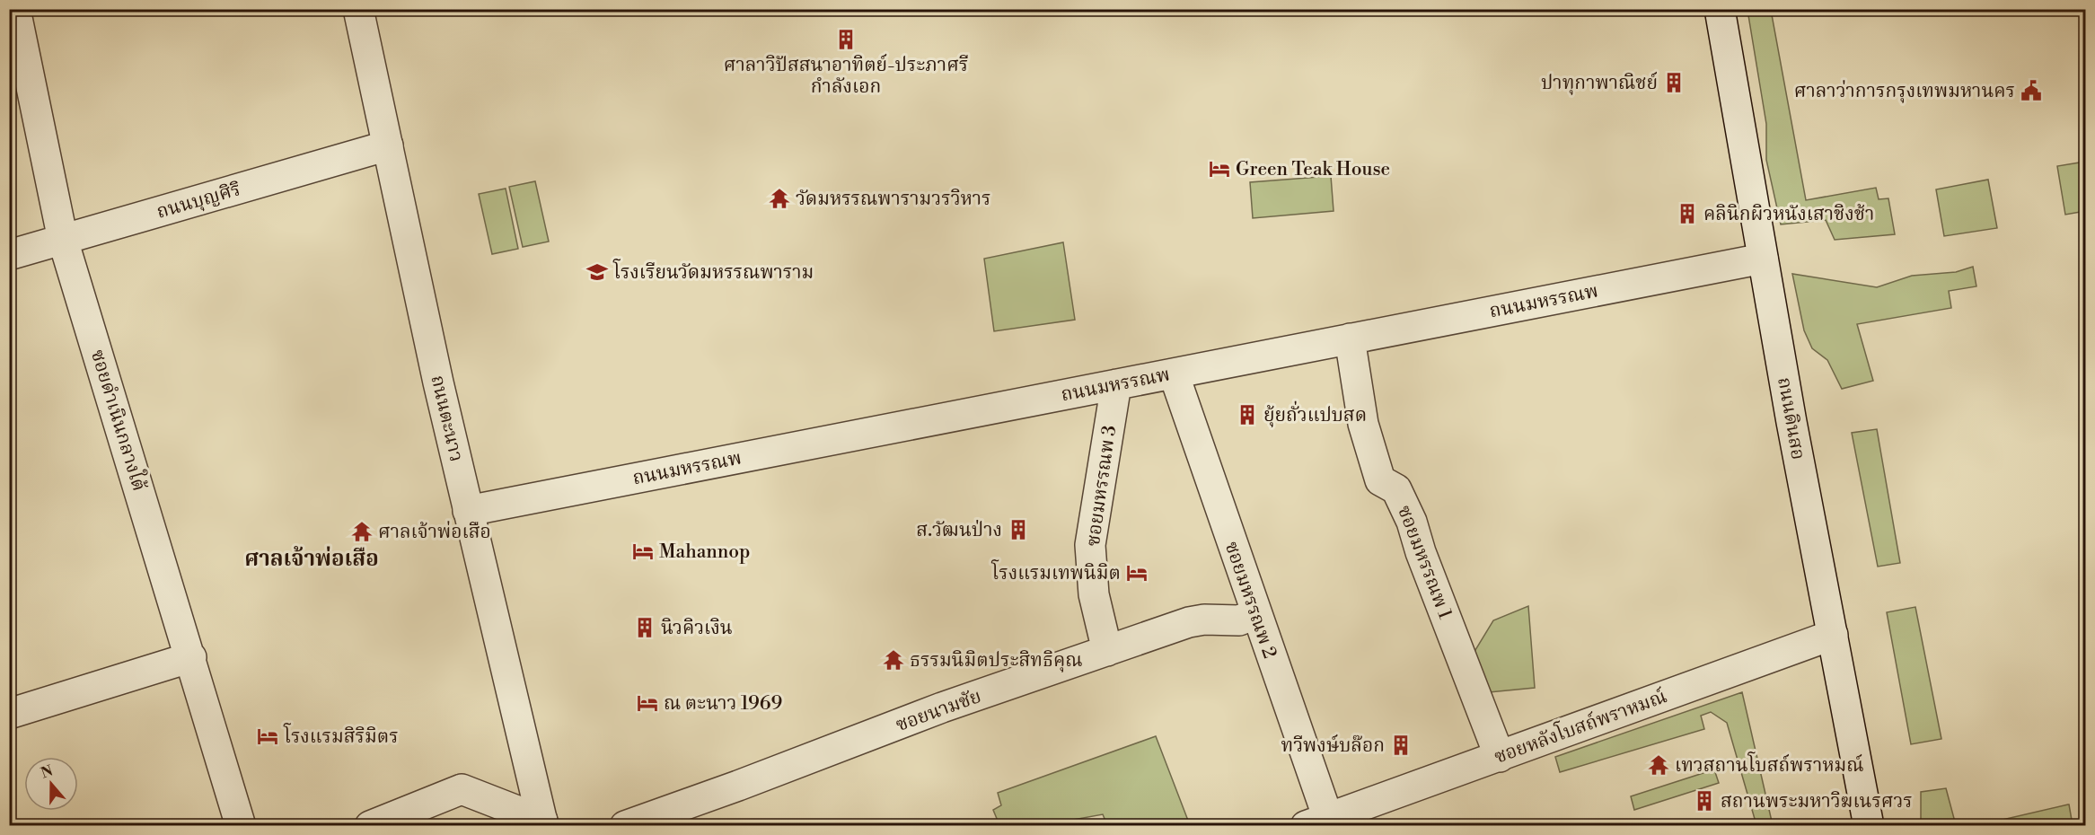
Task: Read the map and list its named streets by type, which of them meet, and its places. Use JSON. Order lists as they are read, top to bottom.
{
  "streets": {
    "street": [
      "ถนนบุญศิริ",
      "ถนนมหรรณพ",
      "ถนนตะนาว",
      "ถนนดินสอ",
      "ซอยดำเนินกลางใต้",
      "ซอยมหรรณพ 3",
      "ซอยมหรรณพ 1",
      "ซอยมหรรณพ 2",
      "ซอยนามชัย",
      "ซอยหลังโบสถ์พราหมณ์"
    ]
  },
  "crossings": [
    ["ถนนบุญศิริ", "ถนนตะนาว"],
    ["ถนนบุญศิริ", "ซอยดำเนินกลางใต้"],
    ["ถนนมหรรณพ", "ถนนตะนาว"],
    ["ถนนมหรรณพ", "ถนนดินสอ"],
    ["ถนนมหรรณพ", "ซอยมหรรณพ 3"],
    ["ถนนมหรรณพ", "ซอยมหรรณพ 1"],
    ["ถนนมหรรณพ", "ซอยมหรรณพ 2"],
    ["ถนนดินสอ", "ซอยหลังโบสถ์พราหมณ์"],
    ["ซอยมหรรณพ 3", "ซอยนามชัย"],
    ["ซอยมหรรณพ 1", "ซอยหลังโบสถ์พราหมณ์"],
    ["ซอยมหรรณพ 2", "ซอยนามชัย"],
    ["ซอยมหรรณพ 2", "ซอยหลังโบสถ์พราหมณ์"]
  ],
  "districts": ["ศาลเจ้าพ่อเสือ"],
  "places": {
    "building": [
      "ศาลาวิปัสสนาอาทิตย์-ประภาศรี กำลังเอก",
      "ปาทุกาพาณิชย์",
      "คลินิกผิวหนังเสาชิงช้า",
      "ยุ้ยถั่วแปบสด",
      "ส.วัฒนป่าง",
      "นิวคิวเงิน",
      "ทวีพงษ์บล๊อก",
      "สถานพระมหาวิฆเนรศวร"
    ],
    "public building": ["ศาลาว่าการกรุงเทพมหานคร"],
    "hotel": [
      "Green Teak House",
      "Mahannop",
      "โรงแรมเทพนิมิต",
      "ณ ตะนาว 1969",
      "โรงแรมสิริมิตร"
    ],
    "temple": [
      "วัดมหรรณพารามวรวิหาร",
      "ศาลเจ้าพ่อเสือ",
      "ธรรมนิมิตประสิทธิคุณ",
      "เทวสถานโบสถ์พราหมณ์"
    ],
    "school or university": ["โรงเรียนวัดมหรรณพาราม"]
  },
  "north": "top"
}
